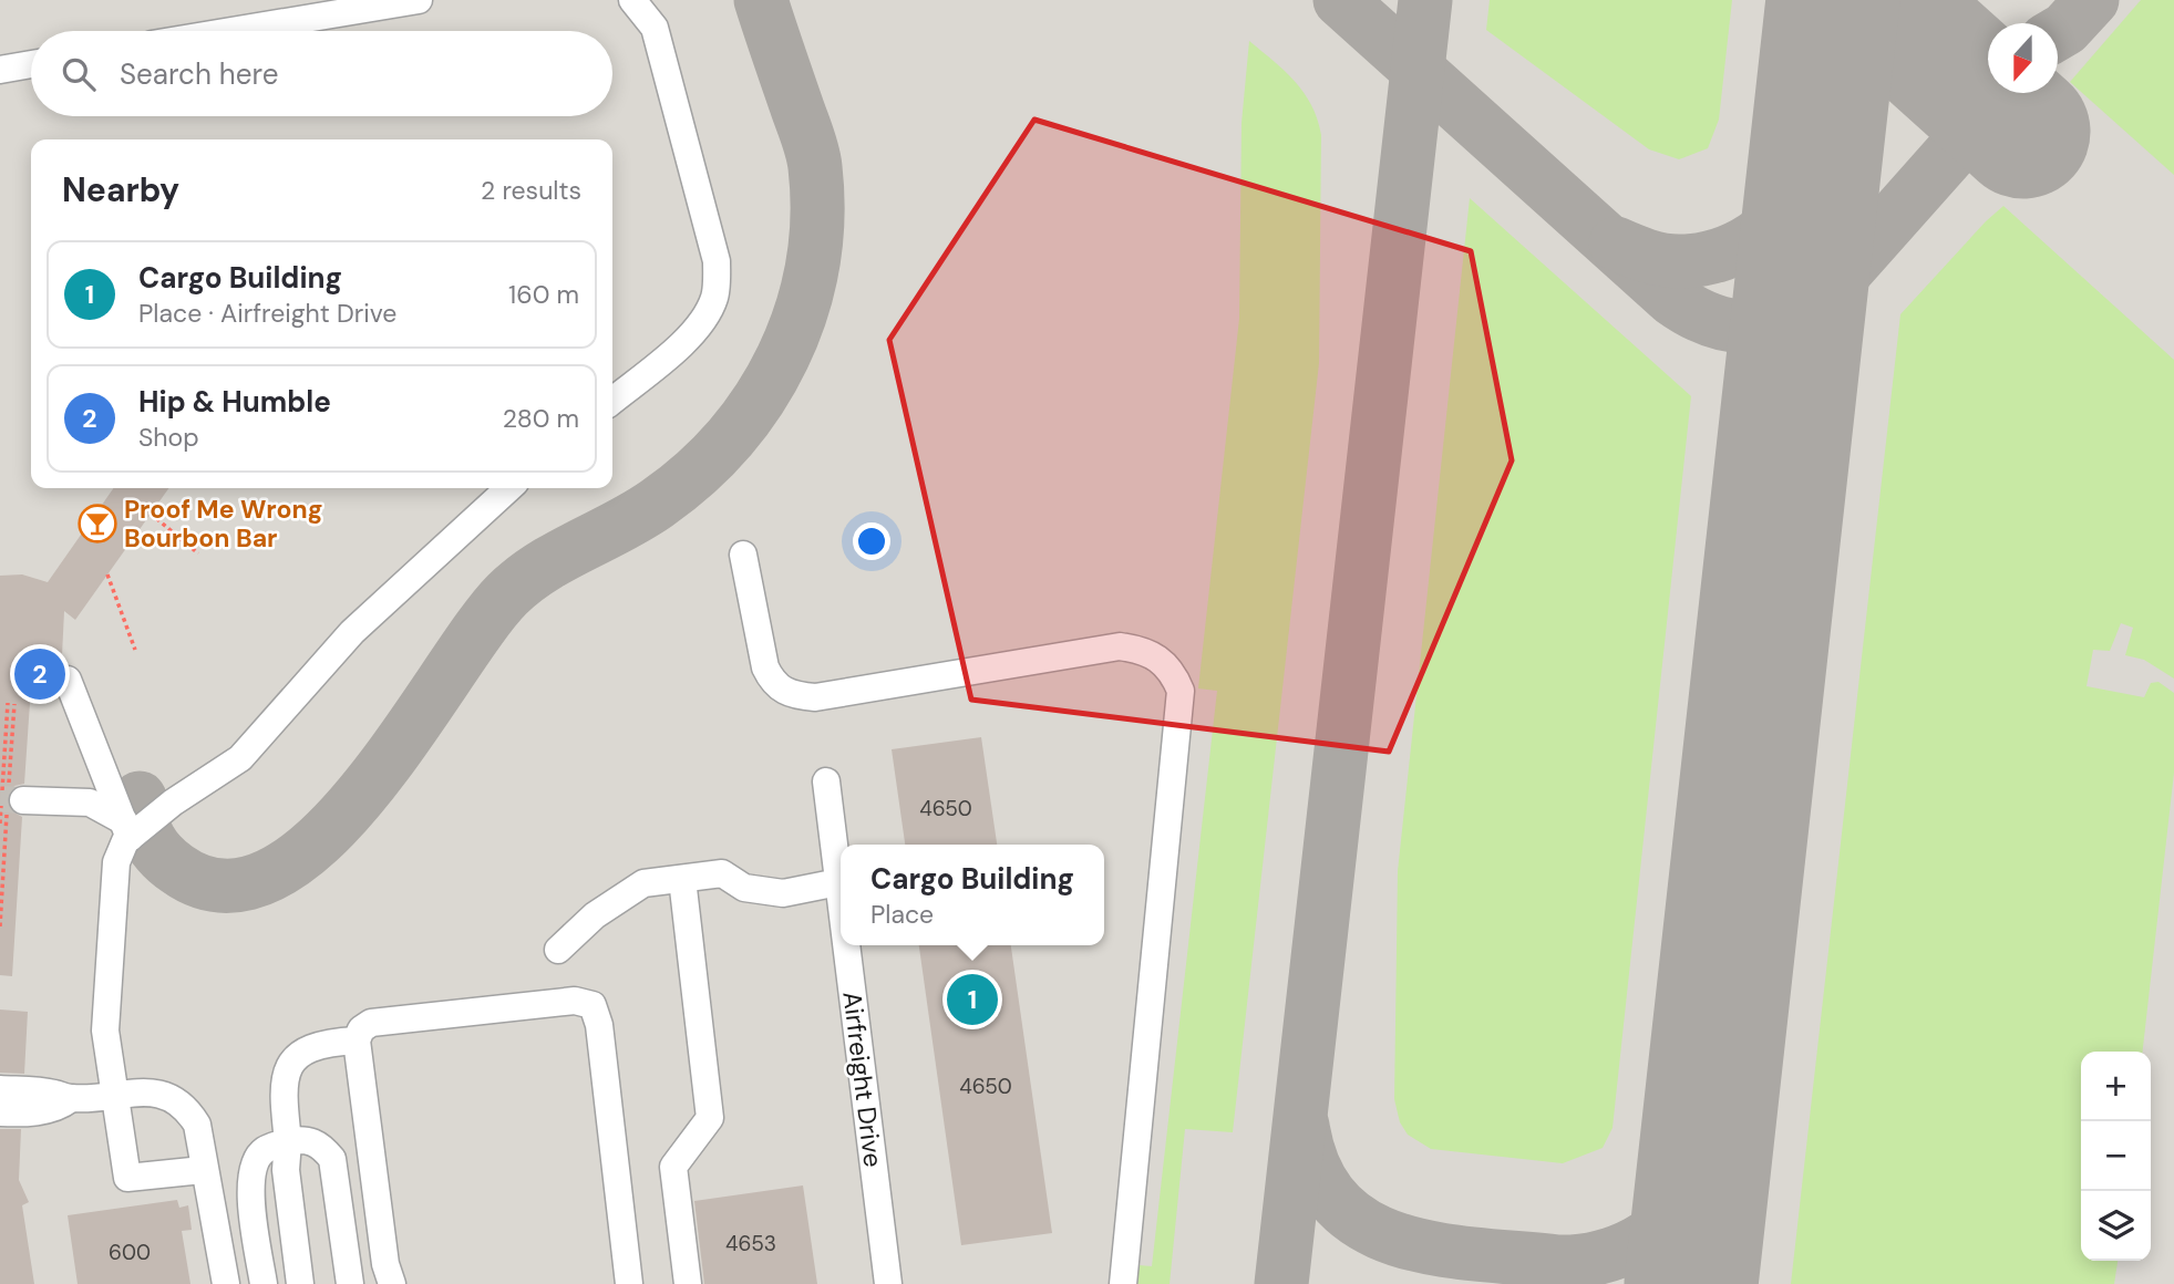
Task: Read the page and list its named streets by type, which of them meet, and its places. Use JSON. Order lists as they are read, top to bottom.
{
  "streets": {
    "street": ["Airfreight Drive"]
  },
  "places": {
    "bar": ["Proof Me Wrong Bourbon Bar"]
  },
  "house_numbers": [
    "4650",
    "4650",
    "4653",
    "600"
  ],
  "north": "bottom",
  "page": {
    "search": "Search here",
    "heading": ["Nearby", "2 results"],
    "list": [
      {
        "mark": "1",
        "name": "Cargo Building",
        "note": "Place · Airfreight Drive",
        "value": "160 m"
      },
      {
        "mark": "2",
        "name": "Hip & Humble",
        "note": "Shop",
        "value": "280 m"
      }
    ],
    "pins": ["2", "1"],
    "popup": ["Cargo Building", "Place"],
    "map_buttons": ["+", "−"]
  }
}
